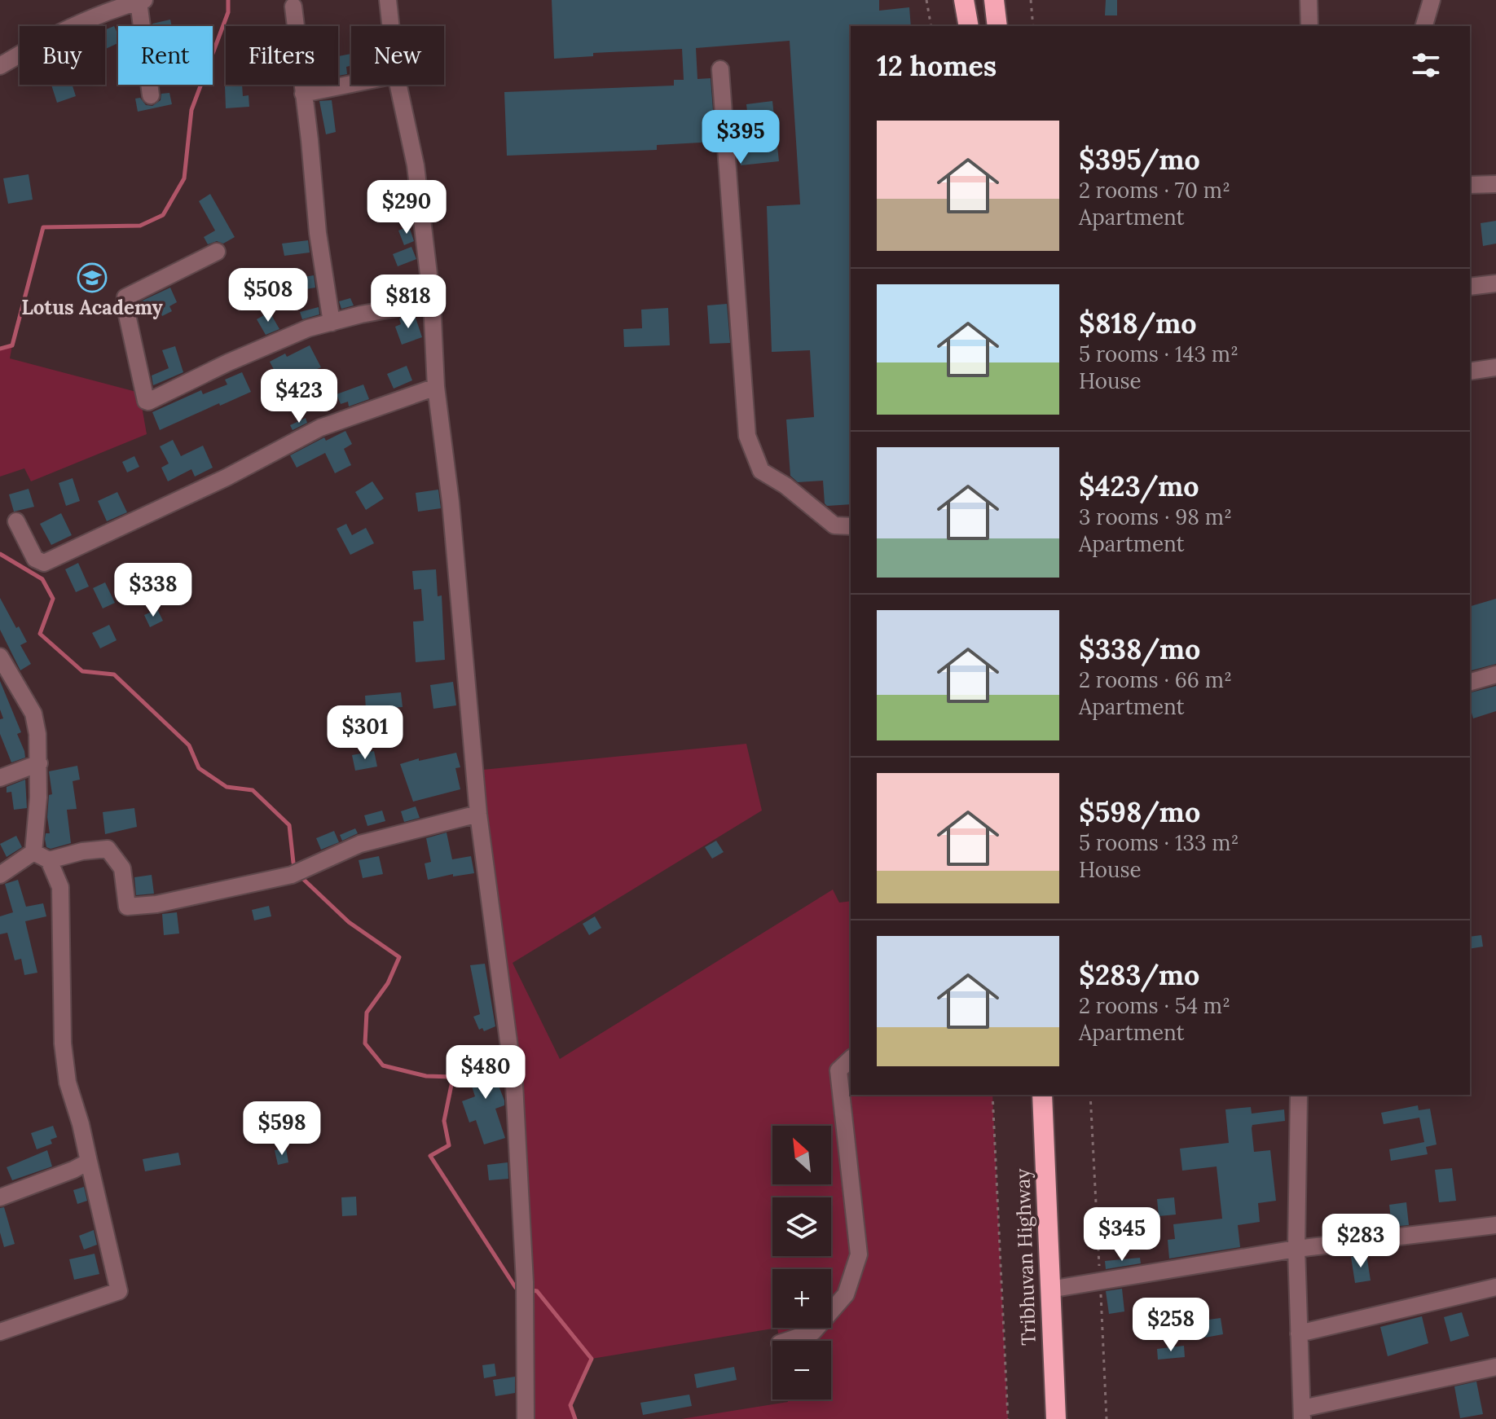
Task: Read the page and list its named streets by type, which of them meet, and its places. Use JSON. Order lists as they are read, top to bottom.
{
  "streets": {
    "highway": ["Tribhuvan Highway"]
  },
  "places": {
    "school or university": ["Lotus Academy"]
  },
  "north": "top left",
  "page": {
    "chip": [
      "Buy",
      "Rent",
      "Filters",
      "New"
    ],
    "heading": "12 homes",
    "list": [
      {
        "name": "$395/mo",
        "note": "2 rooms · 70 m² · Apartment"
      },
      {
        "name": "$818/mo",
        "note": "5 rooms · 143 m² · House"
      },
      {
        "name": "$423/mo",
        "note": "3 rooms · 98 m² · Apartment"
      },
      {
        "name": "$338/mo",
        "note": "2 rooms · 66 m² · Apartment"
      },
      {
        "name": "$598/mo",
        "note": "5 rooms · 133 m² · House"
      },
      {
        "name": "$283/mo",
        "note": "2 rooms · 54 m² · Apartment"
      }
    ],
    "price": [
      "$395",
      "$290",
      "$508",
      "$818",
      "$423",
      "$338",
      "$301",
      "$480",
      "$598",
      "$345",
      "$283",
      "$258"
    ],
    "map_buttons": ["+", "−"]
  }
}
